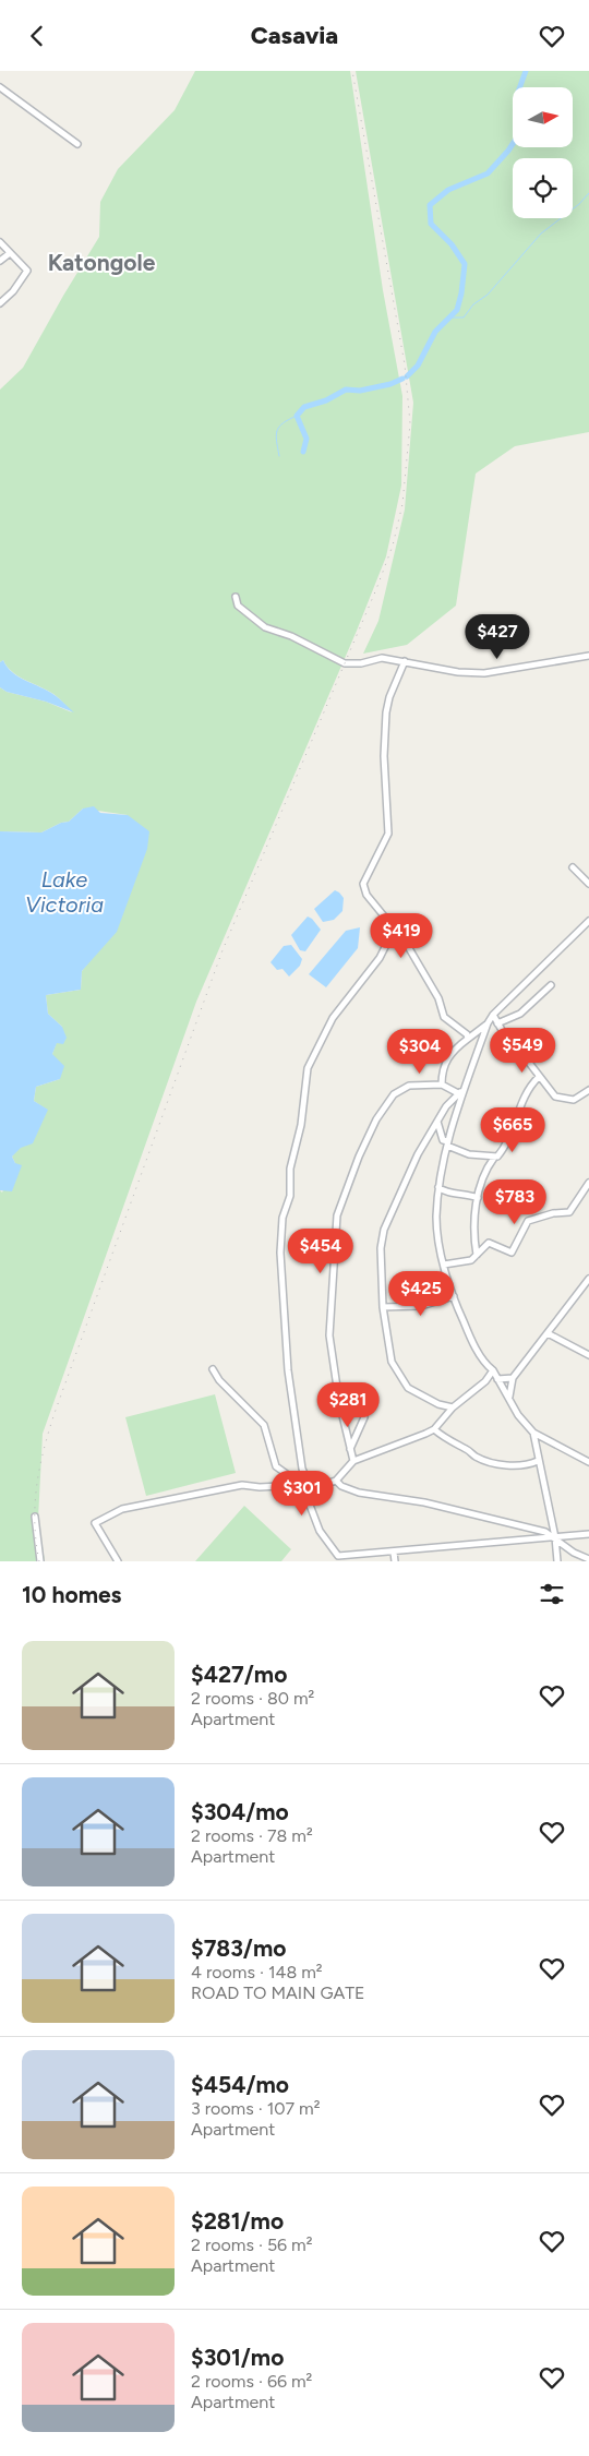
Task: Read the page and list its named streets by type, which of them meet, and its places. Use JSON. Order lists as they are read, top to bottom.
{
  "districts": ["Katongole"],
  "water": ["Lake Victoria"],
  "north": "right",
  "page": {
    "header": "Casavia",
    "price": [
      "$427",
      "$419",
      "$549",
      "$304",
      "$665",
      "$783",
      "$454",
      "$425",
      "$281",
      "$301"
    ],
    "heading": "10 homes",
    "list": [
      {
        "name": "$427/mo",
        "note": "2 rooms · 80 m² · Apartment"
      },
      {
        "name": "$304/mo",
        "note": "2 rooms · 78 m² · Apartment"
      },
      {
        "name": "$783/mo",
        "note": "4 rooms · 148 m² · ROAD TO MAIN GATE"
      },
      {
        "name": "$454/mo",
        "note": "3 rooms · 107 m² · Apartment"
      },
      {
        "name": "$281/mo",
        "note": "2 rooms · 56 m² · Apartment"
      },
      {
        "name": "$301/mo",
        "note": "2 rooms · 66 m² · Apartment"
      }
    ]
  }
}
